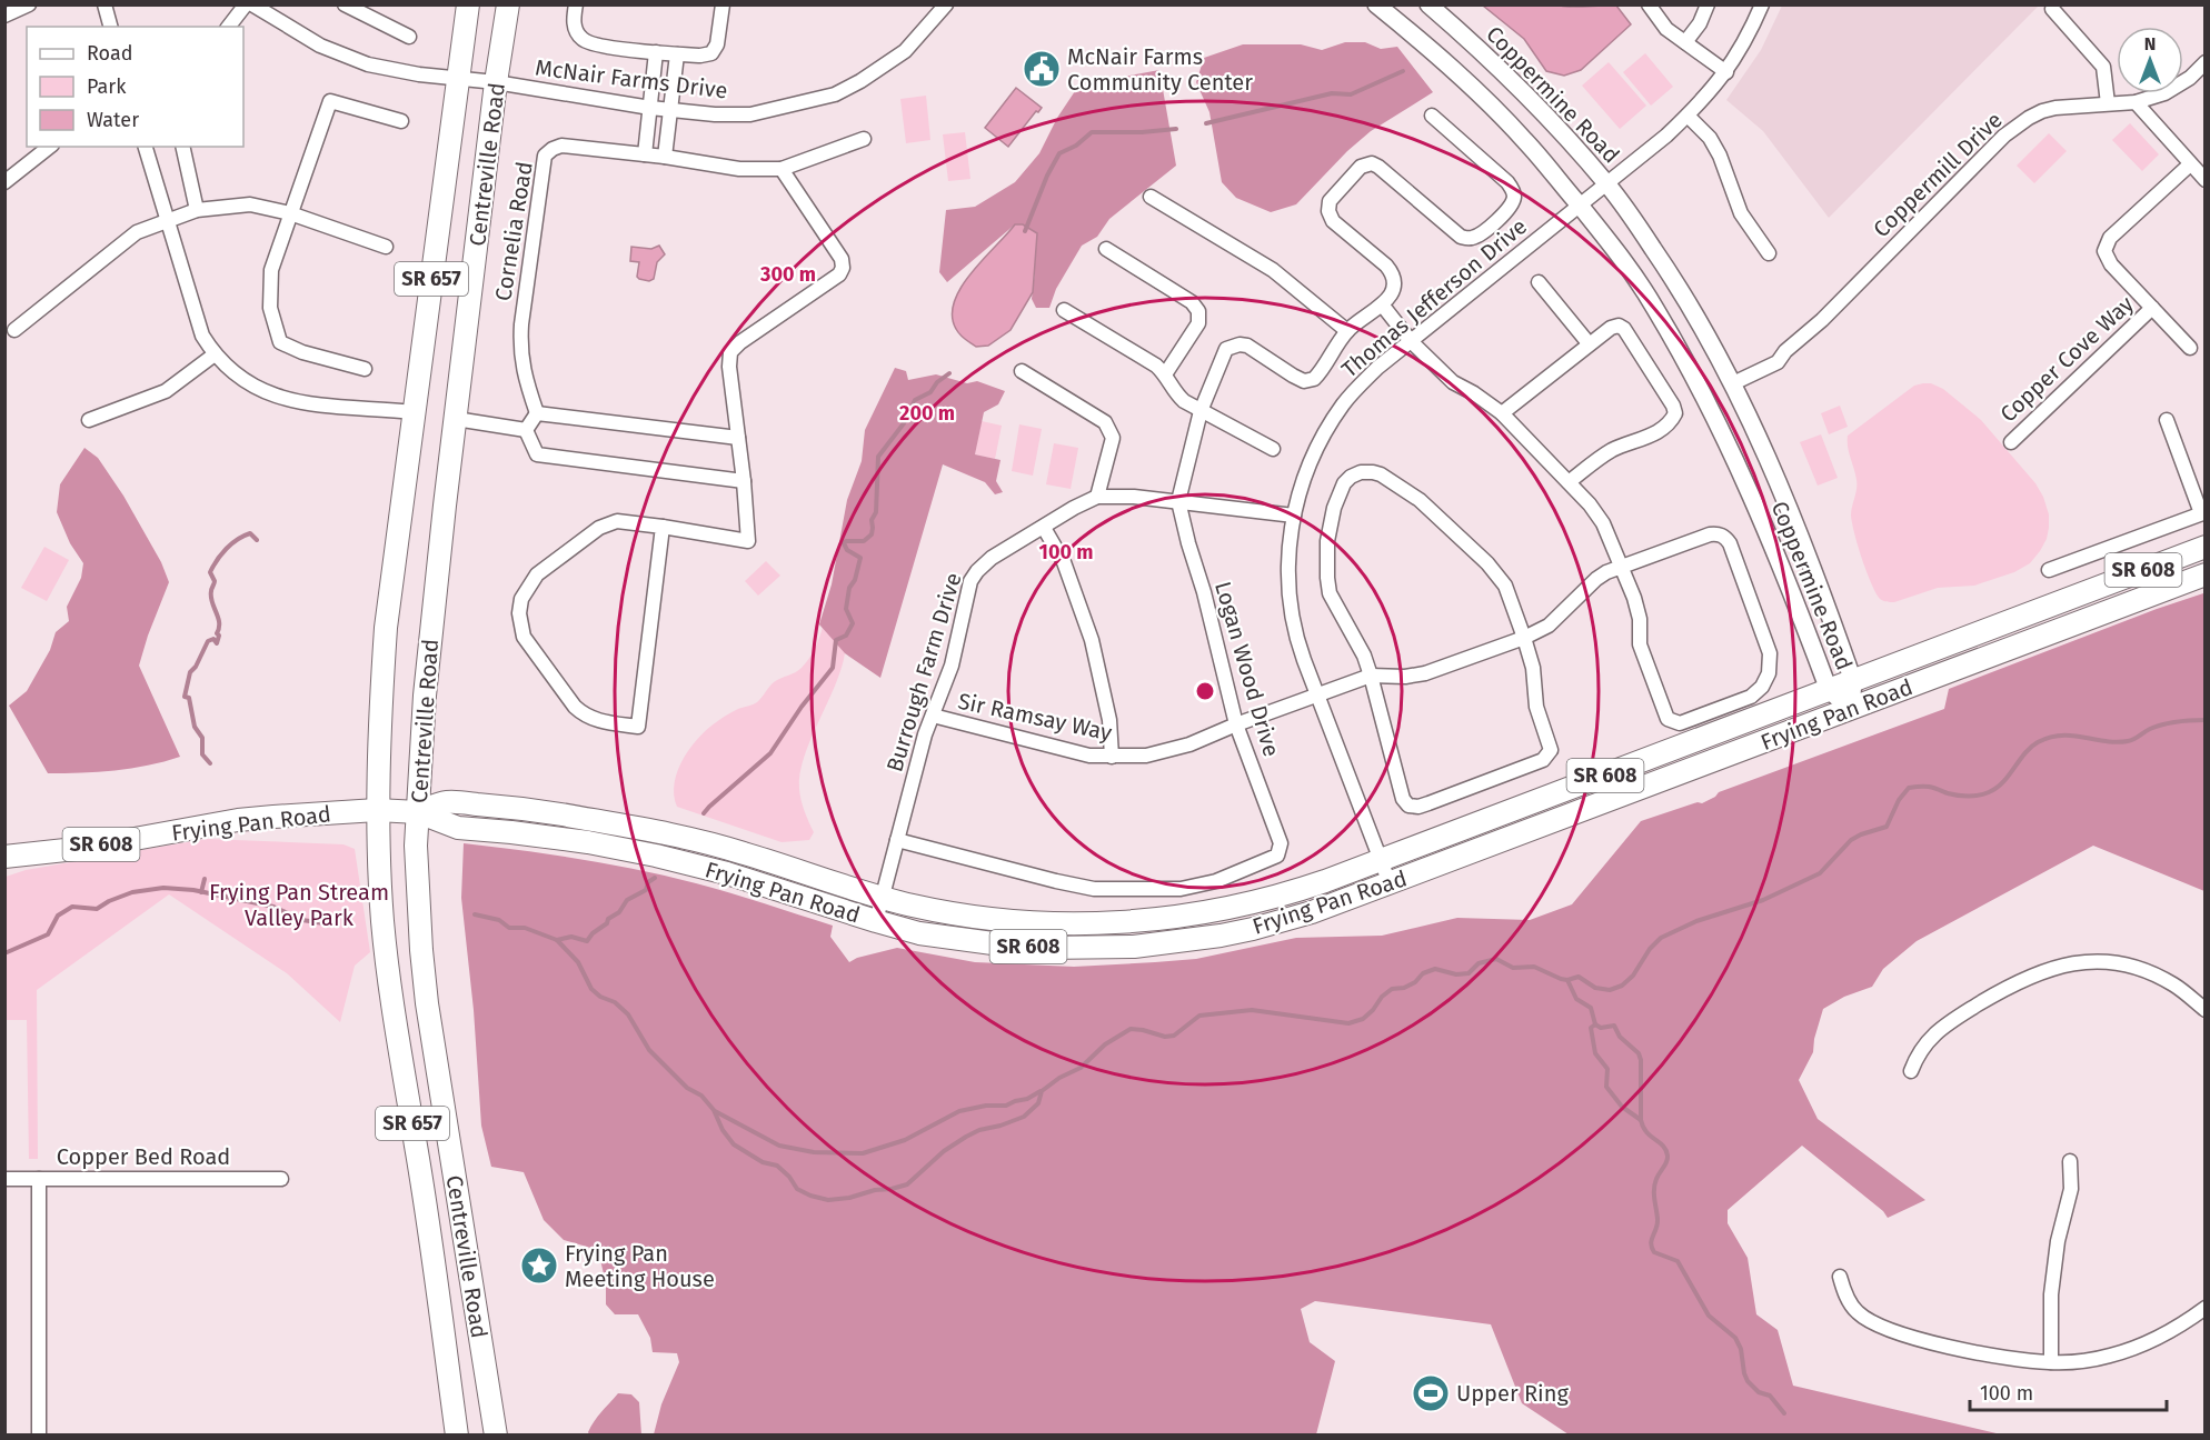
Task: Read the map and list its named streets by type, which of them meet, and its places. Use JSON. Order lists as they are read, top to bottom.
{
  "streets": {
    "main road": [
      "Centreville Road",
      "SR 657",
      "SR 608",
      "Frying Pan Road"
    ],
    "street": [
      "McNair Farms Drive",
      "Coppermine Road",
      "Coppermill Drive",
      "Cornelia Road",
      "Thomas Jefferson Drive",
      "Copper Cove Way",
      "Logan Wood Drive",
      "Burrough Farm Drive",
      "Sir Ramsay Way",
      "Copper Bed Road"
    ]
  },
  "crossings": [
    ["McNair Farms Drive", "Centreville Road"],
    ["Coppermine Road", "Coppermill Drive"],
    ["Coppermine Road", "Thomas Jefferson Drive"],
    ["Coppermine Road", "Frying Pan Road"],
    ["Centreville Road", "Frying Pan Road"],
    ["Thomas Jefferson Drive", "Burrough Farm Drive"],
    ["Thomas Jefferson Drive", "Frying Pan Road"],
    ["Thomas Jefferson Drive", "Sir Ramsay Way"],
    ["Logan Wood Drive", "Burrough Farm Drive"],
    ["Logan Wood Drive", "Sir Ramsay Way"],
    ["Burrough Farm Drive", "Frying Pan Road"],
    ["Burrough Farm Drive", "Sir Ramsay Way"]
  ],
  "parks": ["Frying Pan Stream Valley Park"],
  "places": {
    "public building": ["McNair Farms Community Center"],
    "place": ["Frying Pan Meeting House"],
    "sports": ["Upper Ring"]
  },
  "legend": ["Road", "Park", "Water"],
  "scale_bar": "100 m",
  "north": "top",
  "rings": ["300 m", "200 m", "100 m"]
}
